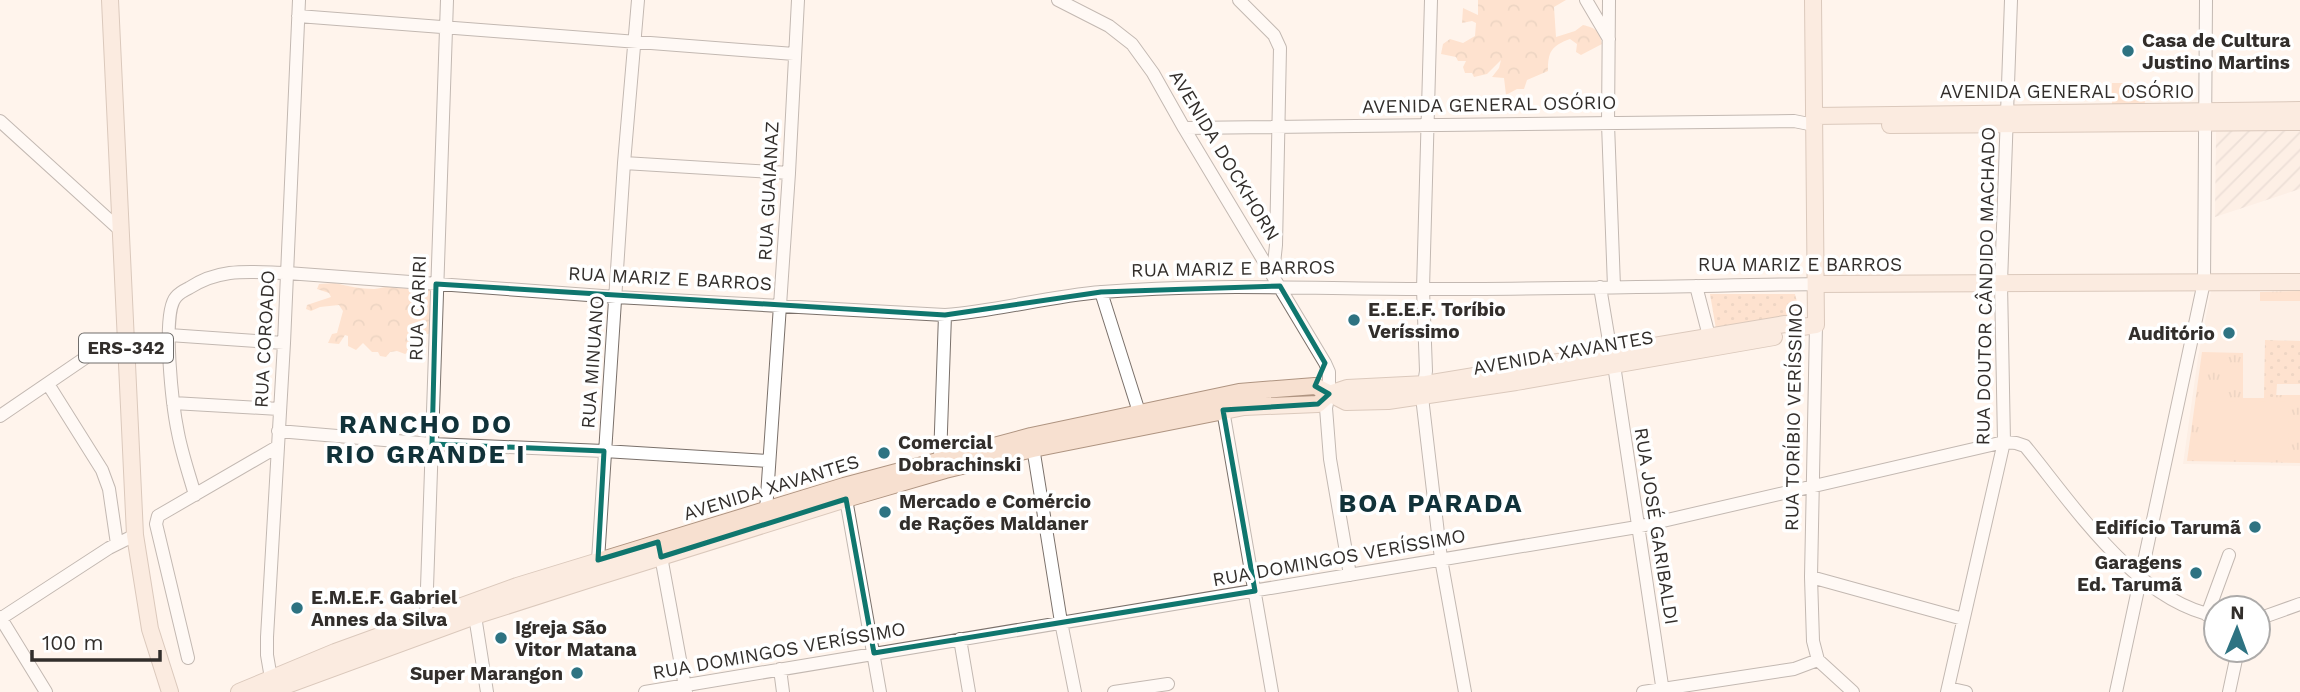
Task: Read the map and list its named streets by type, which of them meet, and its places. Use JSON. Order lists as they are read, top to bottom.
{
  "streets": {
    "main road": [
      "AVENIDA GENERAL OSÓRIO",
      "RUA MARIZ E BARROS",
      "ERS-342",
      "AVENIDA XAVANTES",
      "RUA TORÍBIO VERÍSSIMO"
    ],
    "street": [
      "AVENIDA DOCKHORN",
      "RUA GUAIANAZ",
      "RUA DOUTOR CÂNDIDO MACHADO",
      "RUA CARIRI",
      "RUA COROADO",
      "RUA MINUANO",
      "RUA JOSÉ GARIBALDI",
      "RUA DOMINGOS VERÍSSIMO"
    ]
  },
  "crossings": [
    ["AVENIDA GENERAL OSÓRIO", "AVENIDA DOCKHORN"],
    ["AVENIDA GENERAL OSÓRIO", "RUA DOUTOR CÂNDIDO MACHADO"],
    ["AVENIDA GENERAL OSÓRIO", "RUA TORÍBIO VERÍSSIMO"],
    ["AVENIDA DOCKHORN", "RUA MARIZ E BARROS"],
    ["AVENIDA DOCKHORN", "AVENIDA XAVANTES"],
    ["AVENIDA DOCKHORN", "RUA DOMINGOS VERÍSSIMO"],
    ["RUA GUAIANAZ", "RUA MARIZ E BARROS"],
    ["RUA GUAIANAZ", "AVENIDA XAVANTES"],
    ["RUA MARIZ E BARROS", "RUA DOUTOR CÂNDIDO MACHADO"],
    ["RUA MARIZ E BARROS", "RUA CARIRI"],
    ["RUA MARIZ E BARROS", "RUA COROADO"],
    ["RUA MARIZ E BARROS", "RUA MINUANO"],
    ["RUA MARIZ E BARROS", "RUA TORÍBIO VERÍSSIMO"],
    ["RUA MARIZ E BARROS", "RUA JOSÉ GARIBALDI"],
    ["RUA DOUTOR CÂNDIDO MACHADO", "RUA DOMINGOS VERÍSSIMO"],
    ["RUA CARIRI", "AVENIDA XAVANTES"],
    ["RUA COROADO", "AVENIDA XAVANTES"],
    ["AVENIDA XAVANTES", "RUA MINUANO"],
    ["AVENIDA XAVANTES", "RUA TORÍBIO VERÍSSIMO"],
    ["AVENIDA XAVANTES", "RUA JOSÉ GARIBALDI"],
    ["RUA TORÍBIO VERÍSSIMO", "RUA DOMINGOS VERÍSSIMO"],
    ["RUA JOSÉ GARIBALDI", "RUA DOMINGOS VERÍSSIMO"]
  ],
  "districts": ["RANCHO DO RIO GRANDE I", "BOA PARADA"],
  "places": [
    "Casa de Cultura Justino Martins",
    "E.E.E.F. Toríbio Veríssimo",
    "Auditório",
    "Comercial Dobrachinski",
    "Mercado e Comércio de Rações Maldaner",
    "Edifício Tarumã",
    "Garagens Ed. Tarumã",
    "E.M.E.F. Gabriel Annes da Silva",
    "Igreja São Vitor Matana",
    "Super Marangon"
  ],
  "scale_bar": "100 m",
  "north": "top"
}
